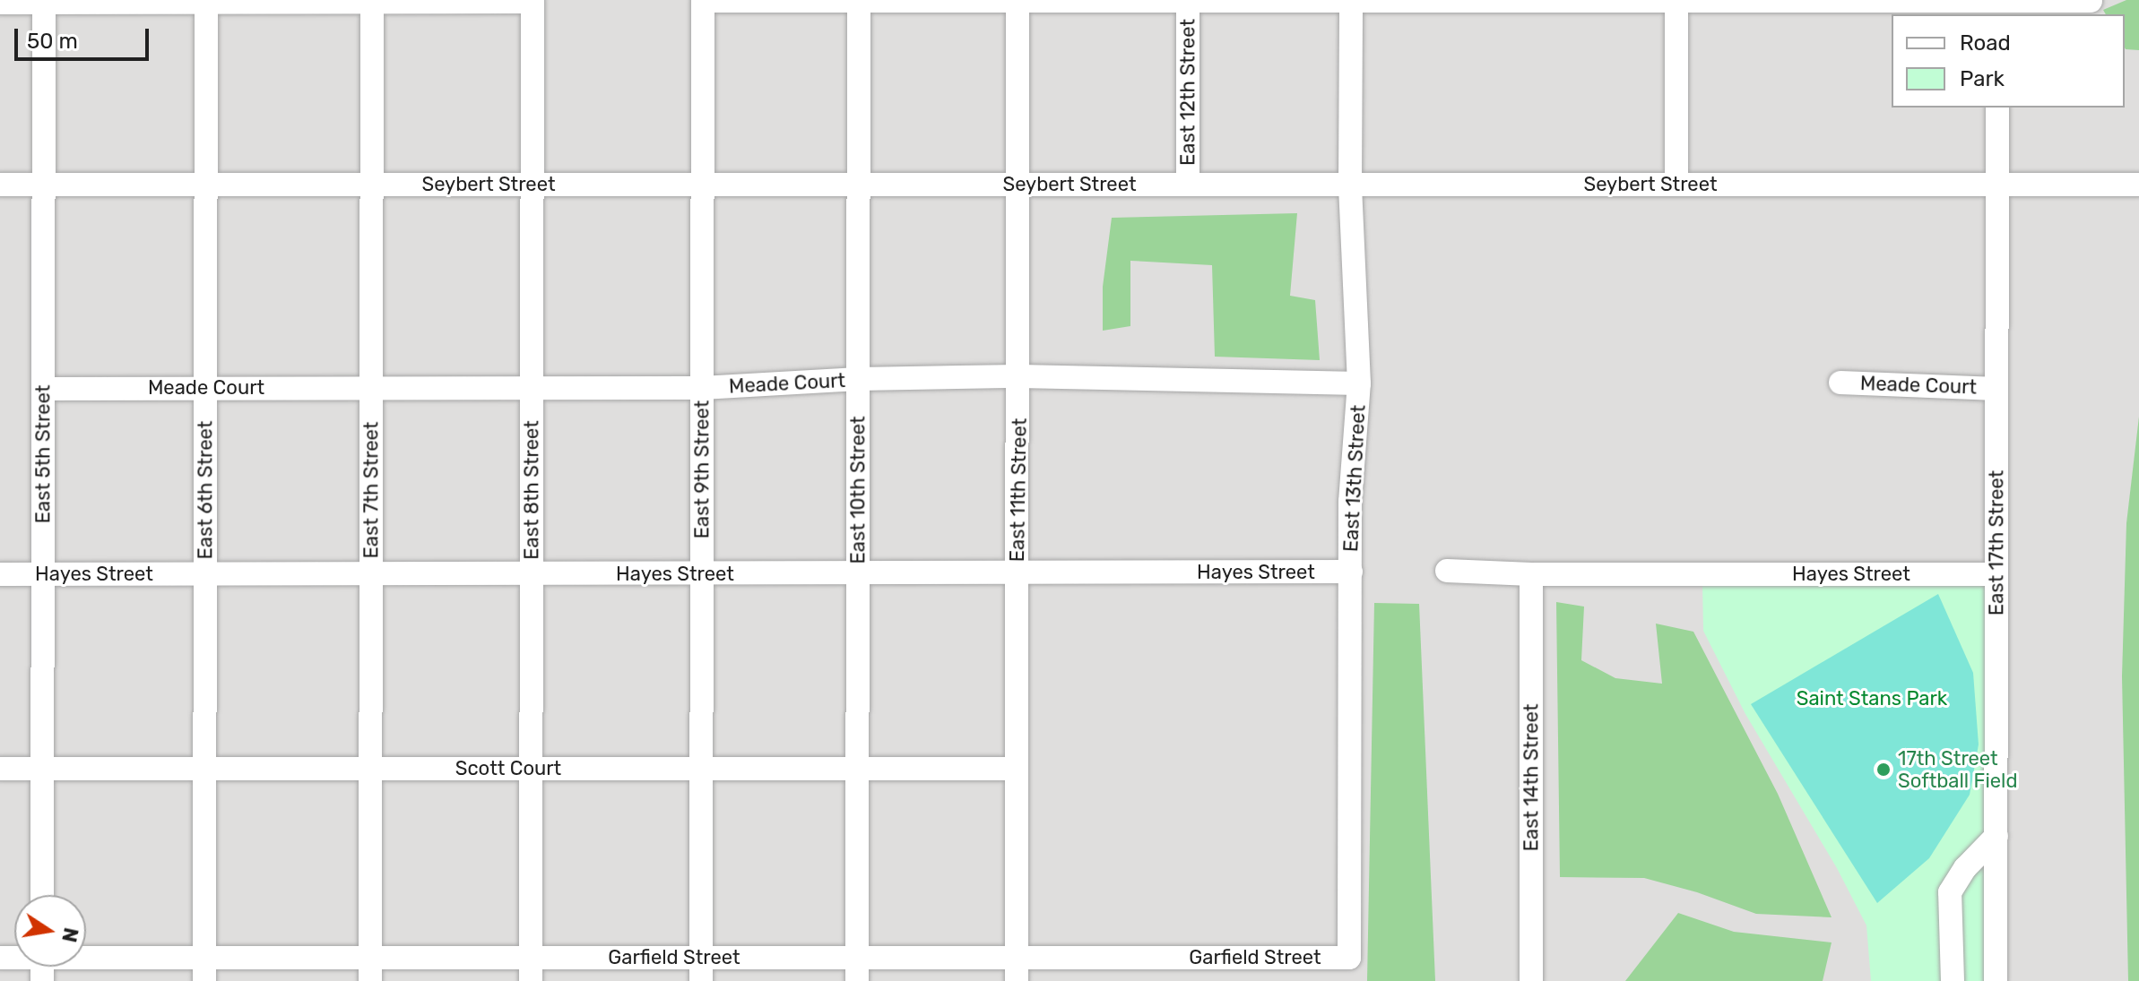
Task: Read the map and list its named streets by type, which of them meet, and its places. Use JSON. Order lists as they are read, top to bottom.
{
  "streets": {
    "street": [
      "East 12th Street",
      "Seybert Street",
      "Meade Court",
      "East 5th Street",
      "East 9th Street",
      "East 13th Street",
      "East 6th Street",
      "East 7th Street",
      "East 8th Street",
      "East 10th Street",
      "East 11th Street",
      "East 17th Street",
      "Hayes Street",
      "Scott Court",
      "East 14th Street",
      "Garfield Street"
    ]
  },
  "crossings": [
    ["East 12th Street", "Seybert Street"],
    ["Seybert Street", "East 5th Street"],
    ["Seybert Street", "East 9th Street"],
    ["Seybert Street", "East 13th Street"],
    ["Seybert Street", "East 6th Street"],
    ["Seybert Street", "East 7th Street"],
    ["Seybert Street", "East 8th Street"],
    ["Seybert Street", "East 10th Street"],
    ["Seybert Street", "East 11th Street"],
    ["Seybert Street", "East 17th Street"],
    ["Meade Court", "East 5th Street"],
    ["Meade Court", "East 9th Street"],
    ["Meade Court", "East 13th Street"],
    ["Meade Court", "East 6th Street"],
    ["Meade Court", "East 7th Street"],
    ["Meade Court", "East 8th Street"],
    ["Meade Court", "East 10th Street"],
    ["Meade Court", "East 11th Street"],
    ["Meade Court", "East 17th Street"],
    ["East 5th Street", "Hayes Street"],
    ["East 5th Street", "Scott Court"],
    ["East 9th Street", "Hayes Street"],
    ["East 9th Street", "Scott Court"],
    ["East 9th Street", "Garfield Street"],
    ["East 13th Street", "Hayes Street"],
    ["East 13th Street", "Garfield Street"],
    ["East 6th Street", "Hayes Street"],
    ["East 6th Street", "Scott Court"],
    ["East 6th Street", "Garfield Street"],
    ["East 7th Street", "Hayes Street"],
    ["East 7th Street", "Scott Court"],
    ["East 7th Street", "Garfield Street"],
    ["East 8th Street", "Hayes Street"],
    ["East 8th Street", "Scott Court"],
    ["East 8th Street", "Garfield Street"],
    ["East 10th Street", "Hayes Street"],
    ["East 10th Street", "Scott Court"],
    ["East 10th Street", "Garfield Street"],
    ["East 11th Street", "Hayes Street"],
    ["East 11th Street", "Scott Court"],
    ["East 11th Street", "Garfield Street"],
    ["East 17th Street", "Hayes Street"],
    ["Hayes Street", "East 14th Street"]
  ],
  "parks": ["Saint Stans Park"],
  "places": ["17th Street Softball Field"],
  "legend": ["Road", "Park"],
  "scale_bar": "50 m",
  "north": "right"
}
